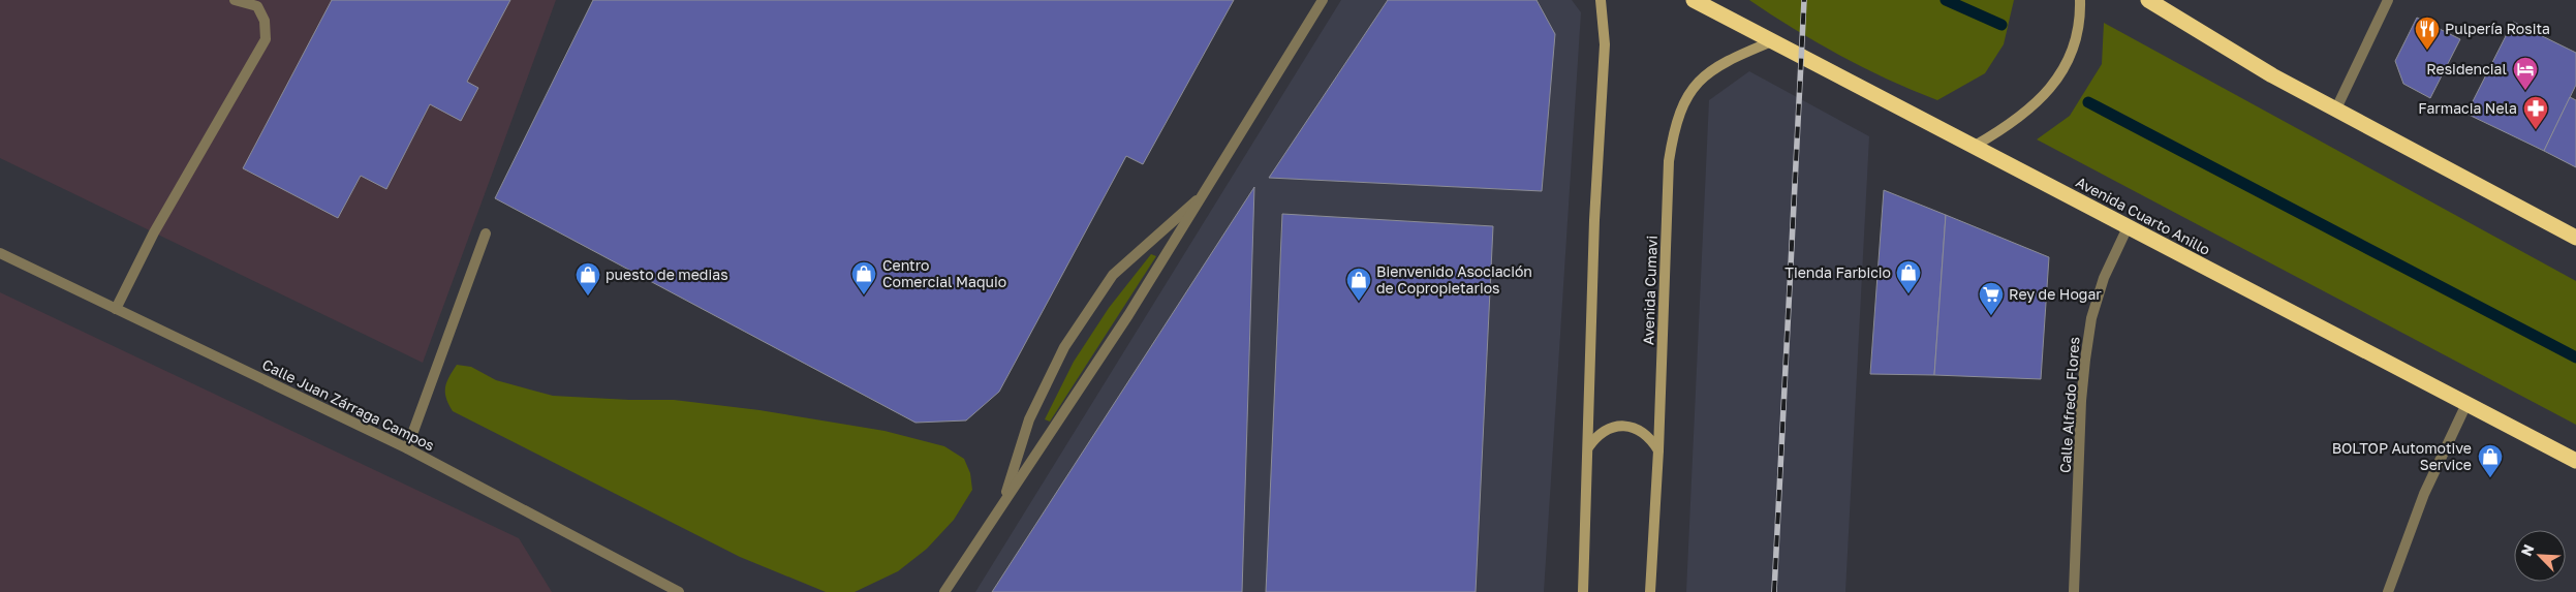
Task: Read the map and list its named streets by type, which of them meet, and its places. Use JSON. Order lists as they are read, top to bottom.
{
  "streets": {
    "highway": ["Avenida Cuarto Anillo"],
    "street": ["Avenida Cumavi", "Calle Juan Zárraga Campos", "Calle Alfredo Flores"]
  },
  "crossings": [
    ["Avenida Cuarto Anillo", "Avenida Cumavi"],
    ["Avenida Cuarto Anillo", "Calle Alfredo Flores"]
  ],
  "places": {
    "restaurant": ["Pulpería Rosita"],
    "hotel": ["Residencial"],
    "pharmacy": ["Farmacia Nela"],
    "shop": [
      "Tienda Farbicio",
      "Centro Comercial Maquio",
      "puesto de medias",
      "Bienvenido Asociación de Copropietarios",
      "BOLTOP Automotive Service"
    ],
    "supermarket": ["Rey de Hogar"]
  },
  "north": "top left"
}
